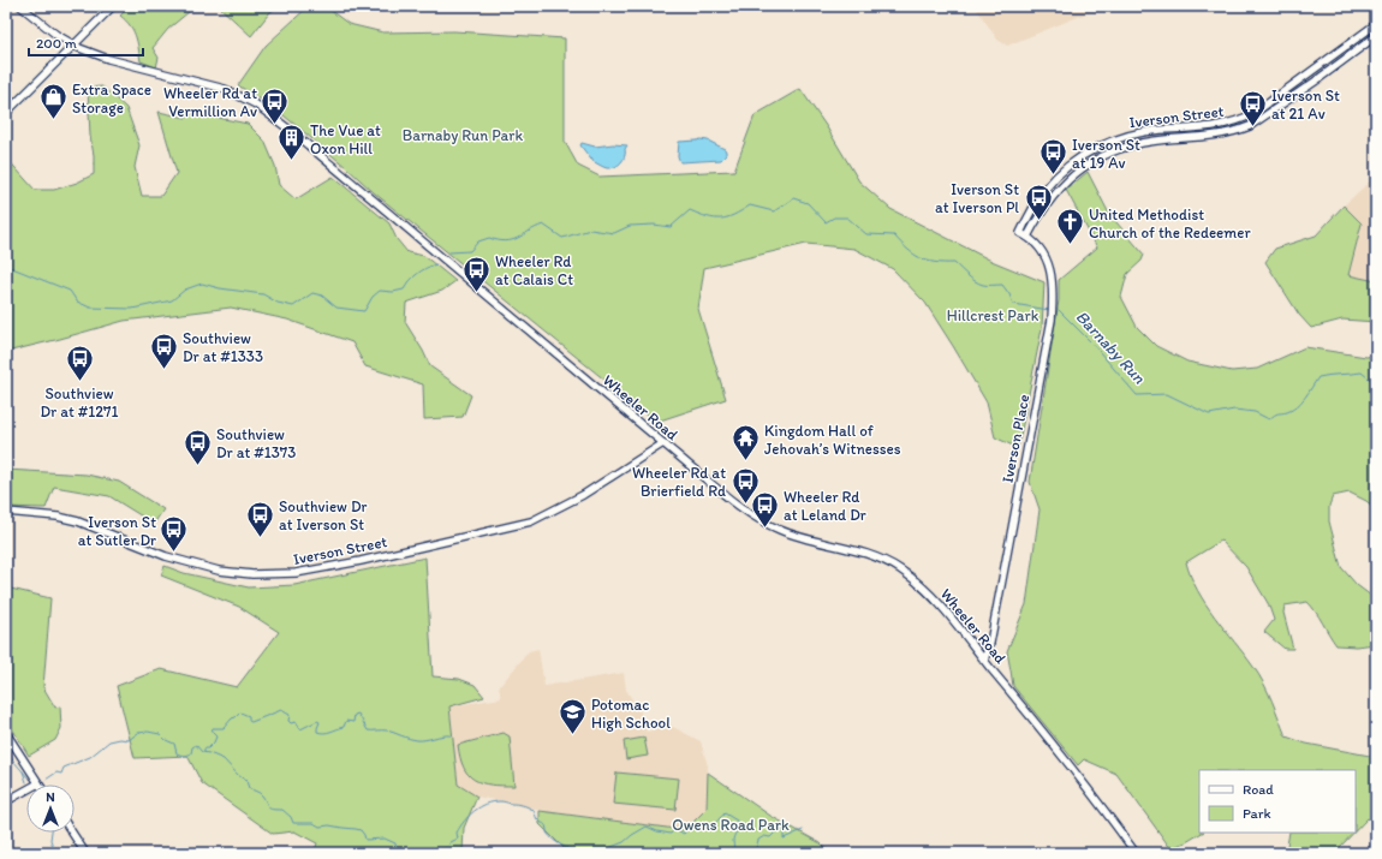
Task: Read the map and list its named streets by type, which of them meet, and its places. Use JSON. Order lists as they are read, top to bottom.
{
  "streets": {
    "main road": ["Iverson Street", "Wheeler Road", "Iverson Place"]
  },
  "crossings": [
    ["Iverson Street", "Wheeler Road"],
    ["Iverson Street", "Iverson Place"],
    ["Wheeler Road", "Iverson Place"]
  ],
  "water": ["Barnaby Run"],
  "parks": ["Barnaby Run Park", "Hillcrest Park", "Owens Road Park"],
  "places": {
    "shop": ["Extra Space Storage"],
    "bus stop": [
      "Wheeler Rd at Vermillion Av",
      "Iverson St at 21 Av",
      "Iverson St at 19 Av",
      "Iverson St at Iverson Pl",
      "Wheeler Rd at Calais Ct",
      "Southview Dr at #1333",
      "Southview Dr at #1271",
      "Southview Dr at #1373",
      "Wheeler Rd at Brierfield Rd",
      "Wheeler Rd at Leland Dr",
      "Southview Dr at Iverson St",
      "Iverson St at Sutler Dr"
    ],
    "building": ["The Vue at Oxon Hill"],
    "church": ["United Methodist Church of the Redeemer"],
    "temple": ["Kingdom Hall of Jehovah’s Witnesses"],
    "school or university": ["Potomac High School"]
  },
  "legend": ["Road", "Park"],
  "scale_bar": "200 m",
  "north": "top"
}
